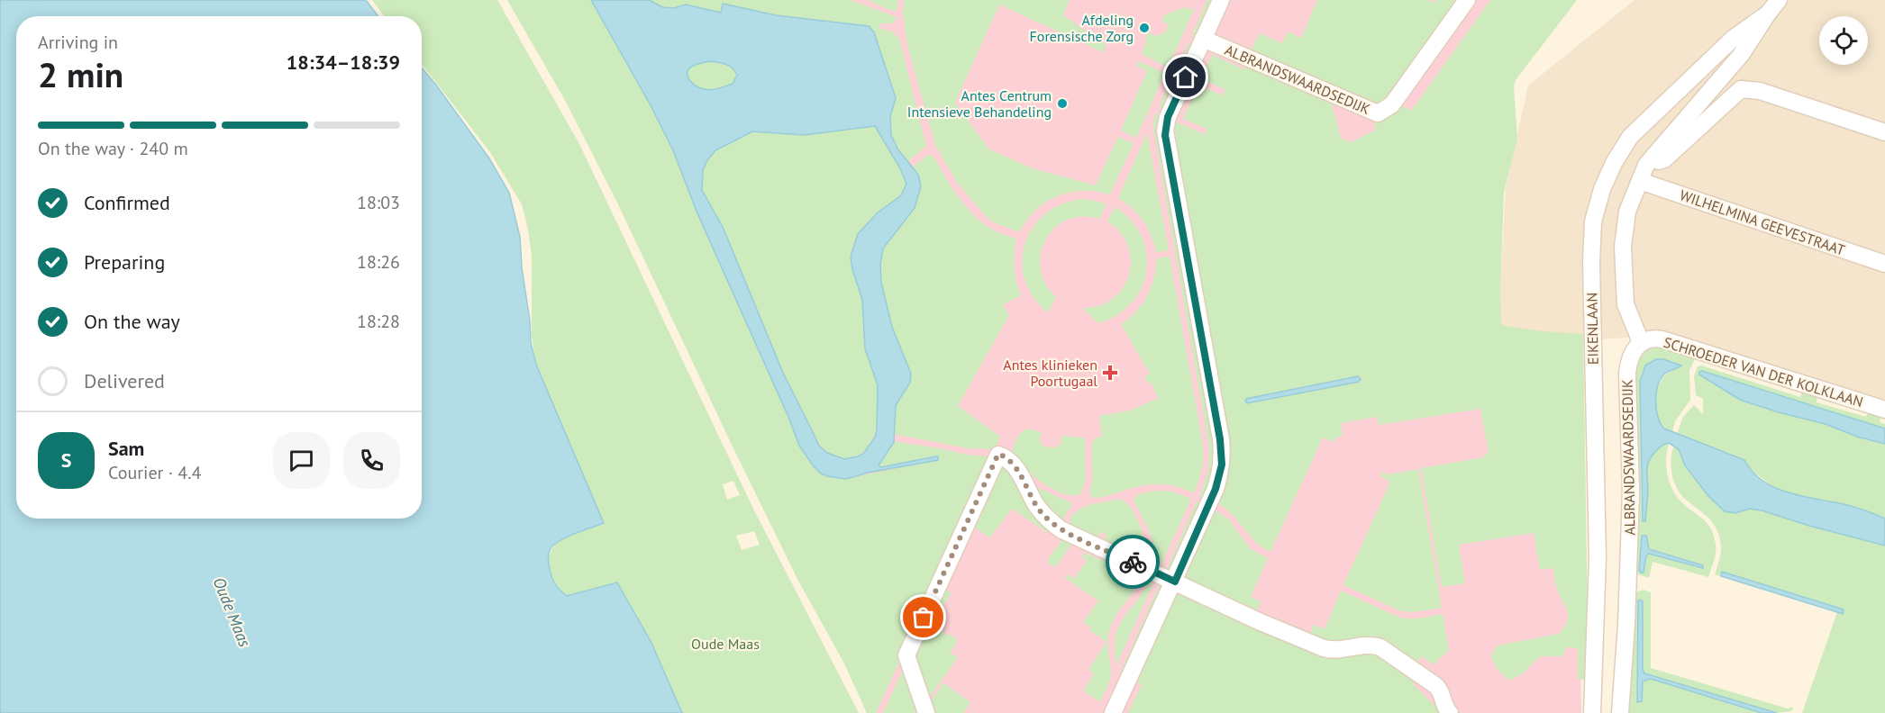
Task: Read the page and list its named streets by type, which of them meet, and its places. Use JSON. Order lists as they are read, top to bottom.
{
  "streets": {
    "street": [
      "ALBRANDSWAARDSEDIJK",
      "WILHELMINA GEEVESTRAAT",
      "EIKENLAAN",
      "SCHROEDER VAN DER KOLKLAAN"
    ]
  },
  "crossings": [
    ["ALBRANDSWAARDSEDIJK", "SCHROEDER VAN DER KOLKLAAN"]
  ],
  "water": ["Oude Maas"],
  "parks": ["Oude Maas"],
  "places": {
    "other": ["Afdeling Forensische Zorg", "Antes Centrum Intensieve Behandeling"],
    "health": ["Antes klinieken Poortugaal"]
  },
  "page": {
    "heading": ["2 min", "Arriving in", "18:34–18:39"],
    "panel": ["Sam", "Courier · 4.4"],
    "bar": "On the way · 240 m",
    "list": [
      ["Confirmed", "18:03"],
      ["Preparing", "18:26"],
      ["On the way", "18:28"],
      "Delivered"
    ],
    "round": "S"
  }
}
